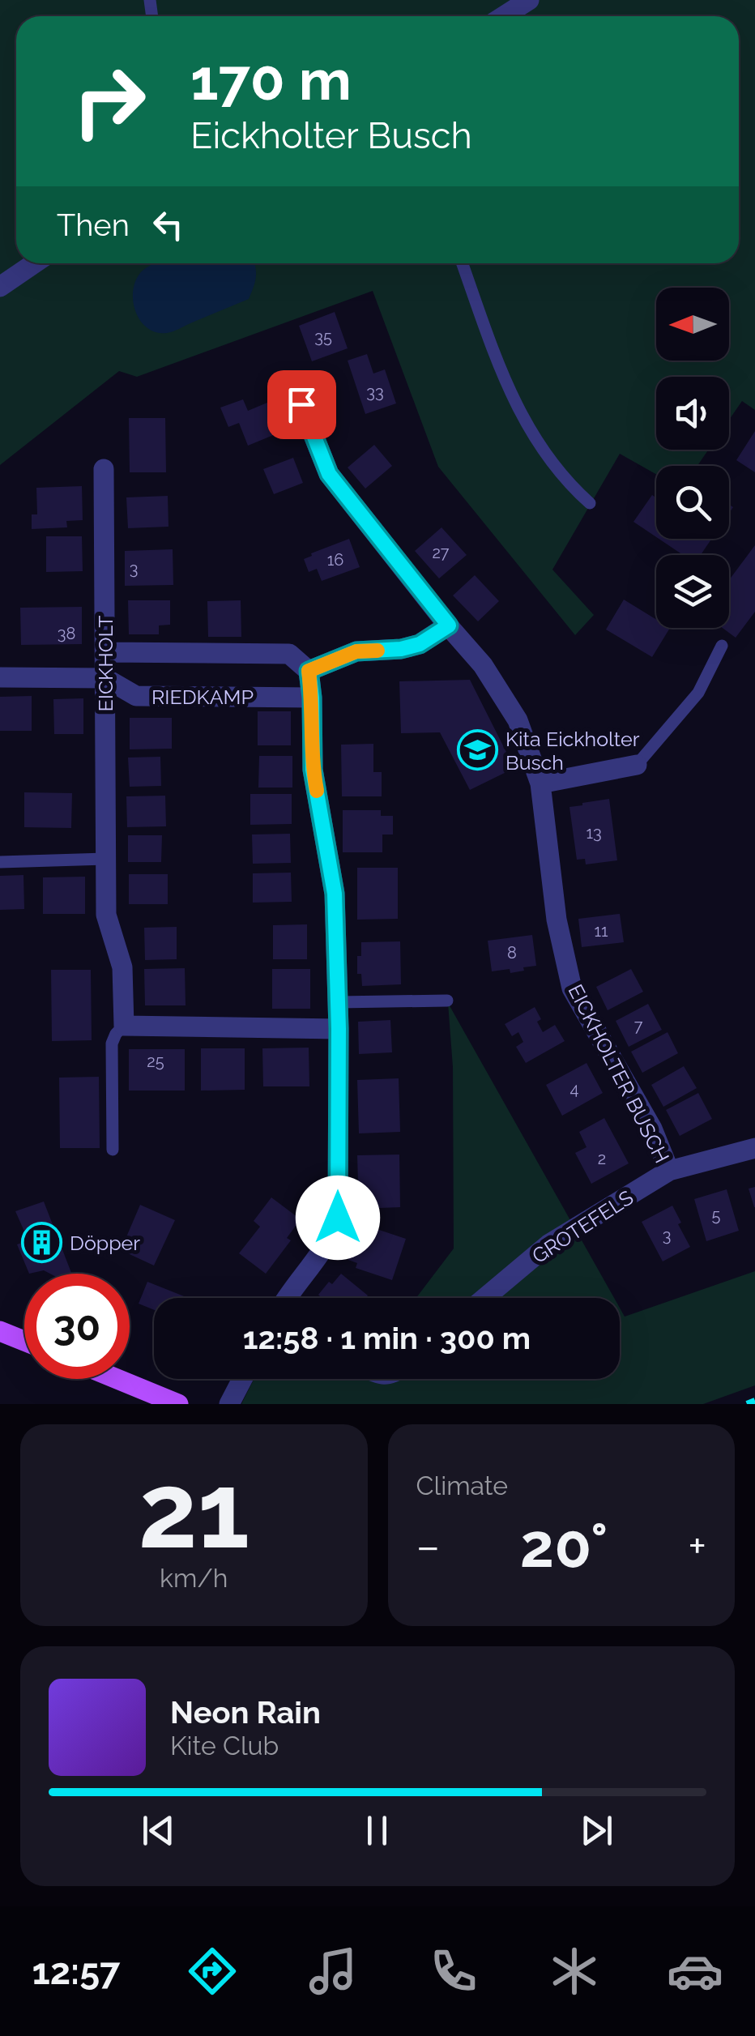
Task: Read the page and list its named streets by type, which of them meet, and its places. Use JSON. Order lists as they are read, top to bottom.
{
  "streets": {
    "street": [
      "EICKHOLT",
      "RIEDKAMP",
      "EICKHOLTER BUSCH",
      "GROTEFELS"
    ]
  },
  "crossings": [
    ["EICKHOLT", "RIEDKAMP"],
    ["EICKHOLTER BUSCH", "GROTEFELS"]
  ],
  "places": {
    "school or university": ["Kita Eickholter Busch"],
    "building": ["Döpper"]
  },
  "house_numbers": [
    "35",
    "33",
    "27",
    "16",
    "3",
    "38",
    "13",
    "11",
    "8",
    "7",
    "25",
    "4",
    "2",
    "5",
    "3"
  ],
  "north": "left",
  "page": {
    "turn": ["170 m", "Eickholter Busch"],
    "then": "Then",
    "limit": "30",
    "trip": "12:58 · 1 min · 300 m",
    "tile": [
      ["21", "km/h"],
      "Climate"
    ],
    "heat": ["−", "20°", "+"],
    "song": ["Neon Rain", "Kite Club"],
    "tabs": "12:57"
  }
}
